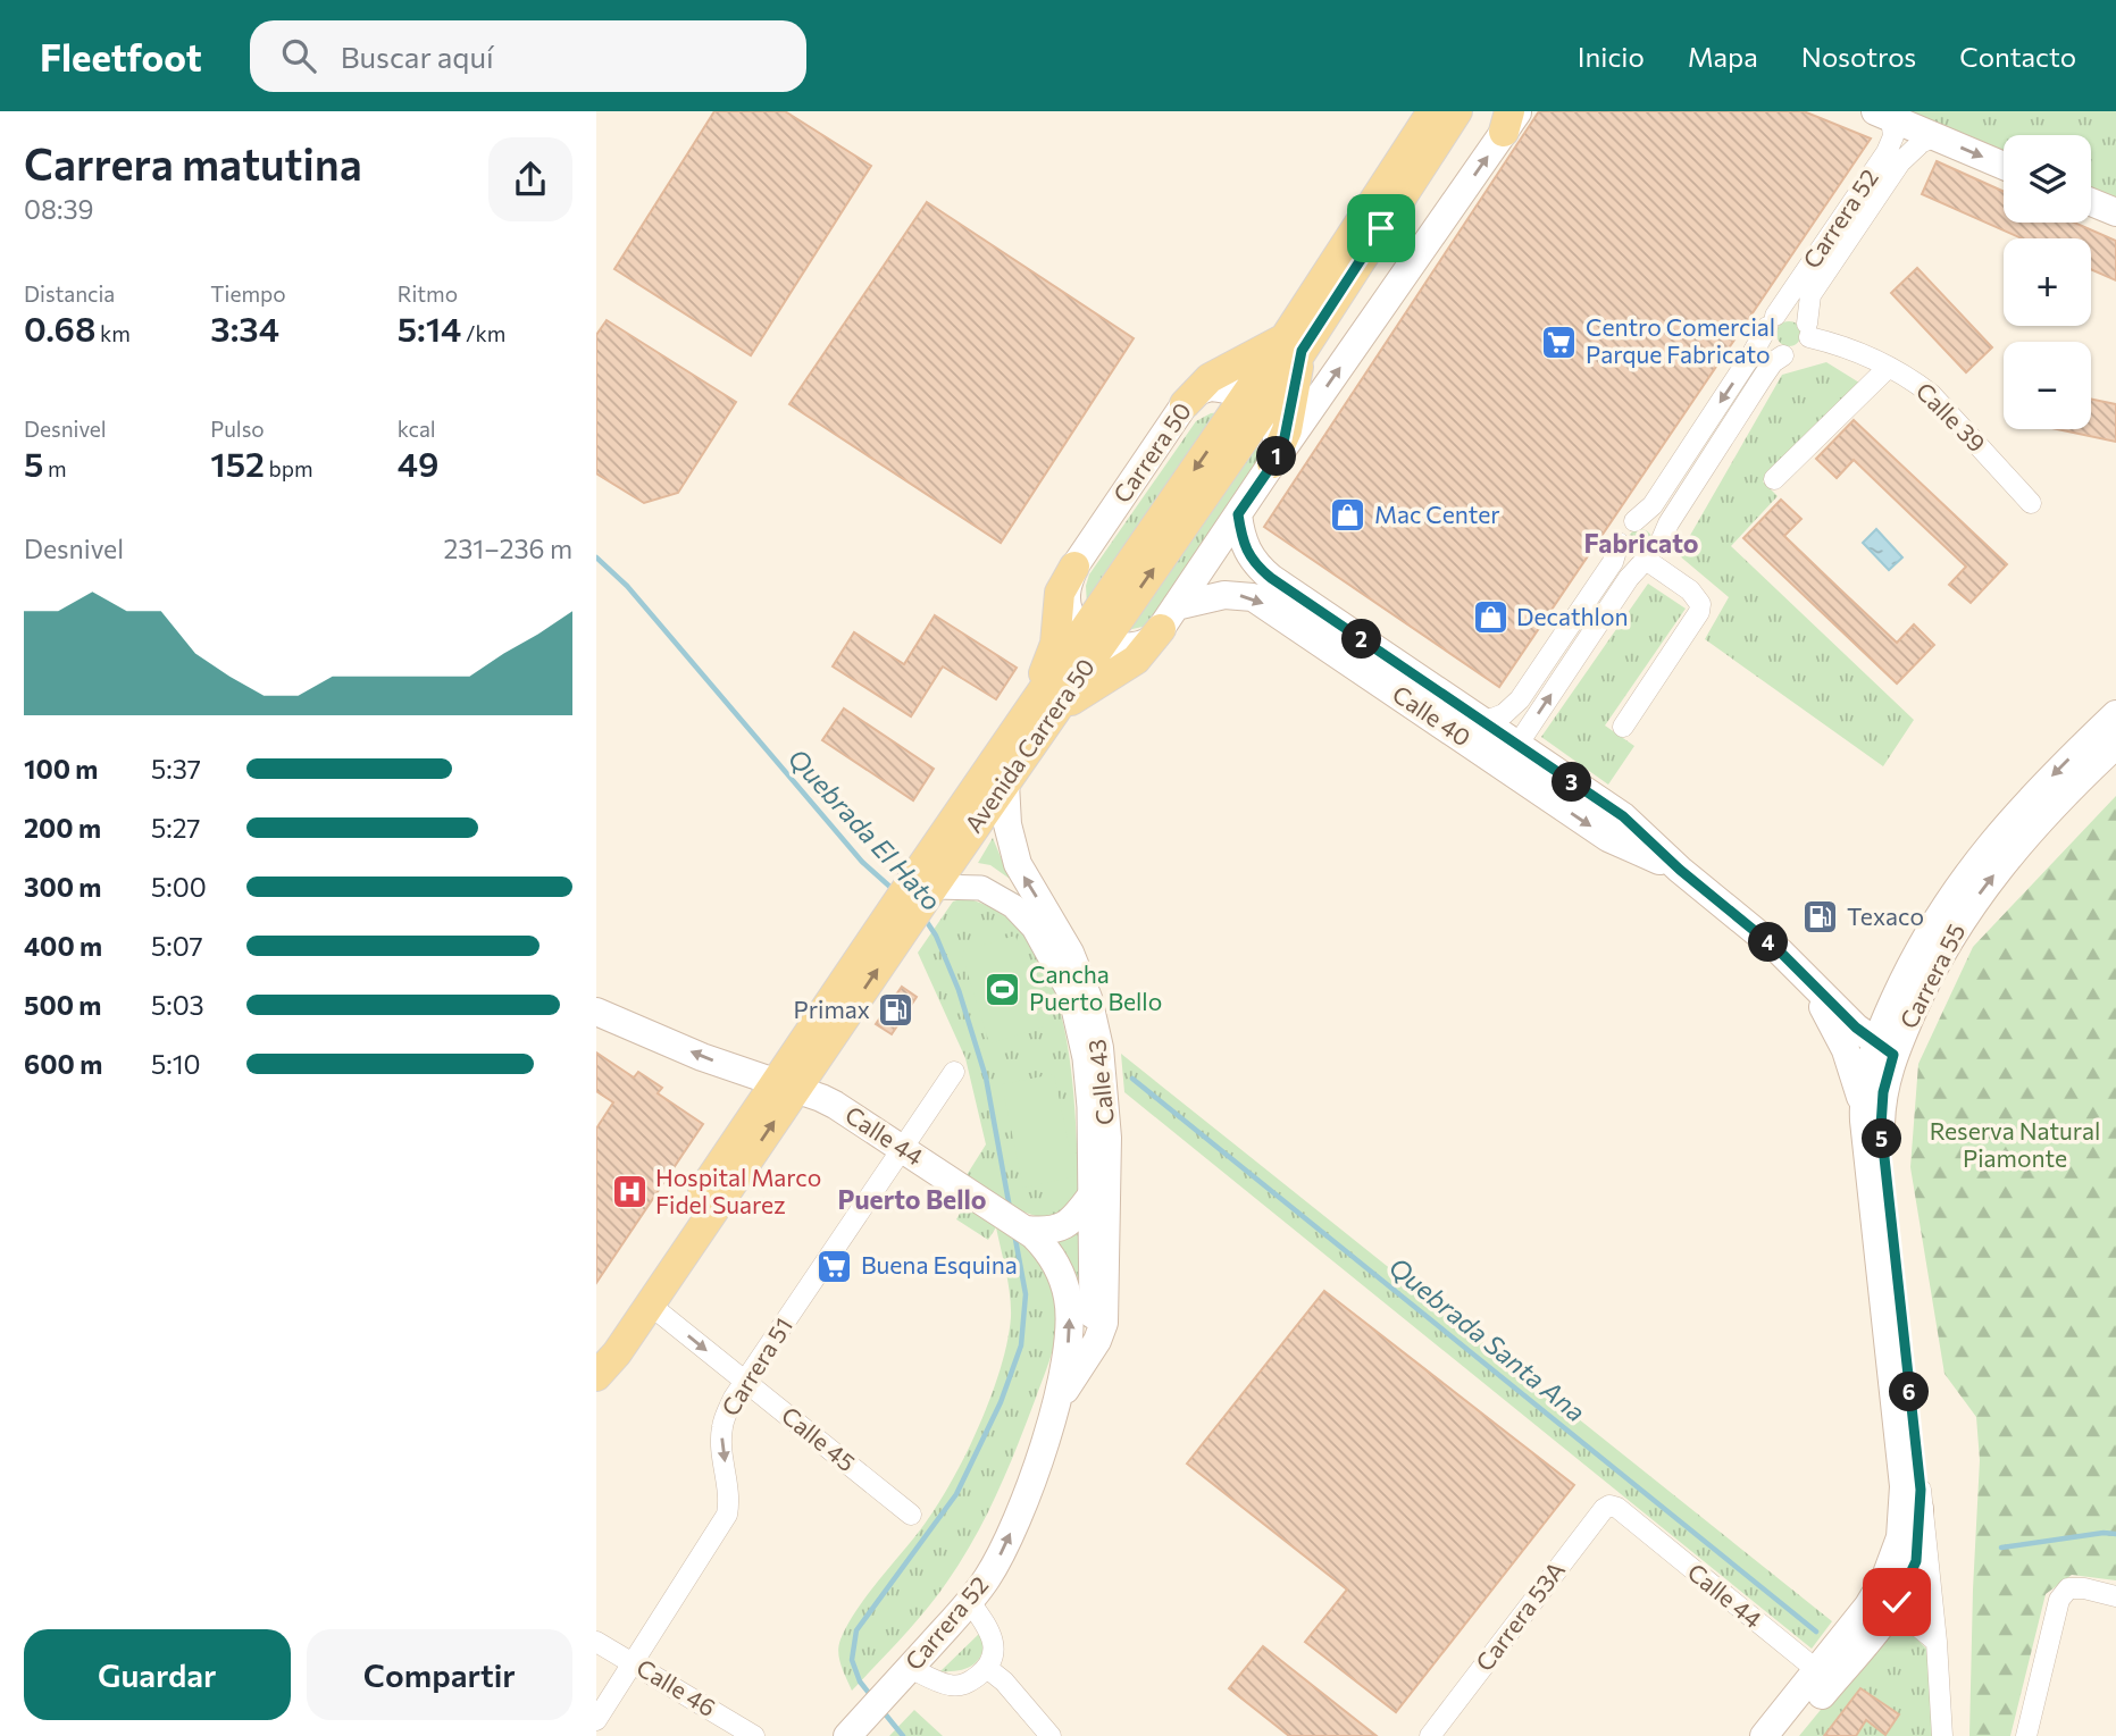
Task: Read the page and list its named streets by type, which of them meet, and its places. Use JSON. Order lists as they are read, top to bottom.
{
  "streets": {
    "main road": [
      "Carrera 52",
      "Carrera 50",
      "Calle 40",
      "Avenida Carrera 50",
      "Carrera 55",
      "Calle 43",
      "Calle 44"
    ],
    "street": [
      "Calle 39",
      "Carrera 51",
      "Calle 45",
      "Carrera 53A",
      "Calle 46"
    ]
  },
  "crossings": [
    ["Carrera 52", "Calle 39"],
    ["Carrera 52", "Calle 43"],
    ["Carrera 52", "Calle 44"],
    ["Carrera 50", "Avenida Carrera 50"],
    ["Calle 40", "Carrera 55"],
    ["Avenida Carrera 50", "Calle 43"],
    ["Avenida Carrera 50", "Calle 44"],
    ["Avenida Carrera 50", "Calle 45"],
    ["Calle 43", "Calle 44"],
    ["Calle 44", "Carrera 51"],
    ["Calle 44", "Carrera 53A"],
    ["Carrera 51", "Calle 45"],
    ["Carrera 51", "Calle 46"]
  ],
  "one_way": [
    "Calle 43",
    "Calle 44",
    "Carrera 51",
    "Calle 45"
  ],
  "districts": ["Fabricato", "Puerto Bello"],
  "water": ["Quebrada El Hato", "Quebrada Santa Ana"],
  "parks": ["Reserva Natural Piamonte"],
  "places": {
    "supermarket": ["Centro Comercial Parque Fabricato", "Buena Esquina"],
    "shop": ["Mac Center", "Decathlon"],
    "fuel station": ["Texaco", "Primax"],
    "sports": ["Cancha Puerto Bello"],
    "hospital": ["Hospital Marco Fidel Suarez"]
  },
  "page": {
    "header": "Fleetfoot",
    "search": "Buscar aquí",
    "nav": [
      "Inicio",
      "Mapa",
      "Nosotros",
      "Contacto"
    ],
    "heading": ["Carrera matutina", "08:39"],
    "map_buttons": ["+", "−"],
    "stats": [
      ["Distancia", "0.68 km"],
      ["Tiempo", "3:34"],
      ["Ritmo", "5:14 /km"],
      ["Desnivel", "5 m"],
      ["Pulso", "152 bpm"],
      ["kcal", "49"]
    ],
    "pins": [
      "1",
      "2",
      "3",
      "4",
      "5",
      "6"
    ],
    "chart": ["Desnivel", "231–236 m"],
    "list": [
      {
        "name": "100 m",
        "note": "5:37"
      },
      {
        "name": "200 m",
        "note": "5:27"
      },
      {
        "name": "300 m",
        "note": "5:00"
      },
      {
        "name": "400 m",
        "note": "5:07"
      },
      {
        "name": "500 m",
        "note": "5:03"
      },
      {
        "name": "600 m",
        "note": "5:10"
      }
    ],
    "buttons": ["Guardar", "Compartir"]
  }
}
